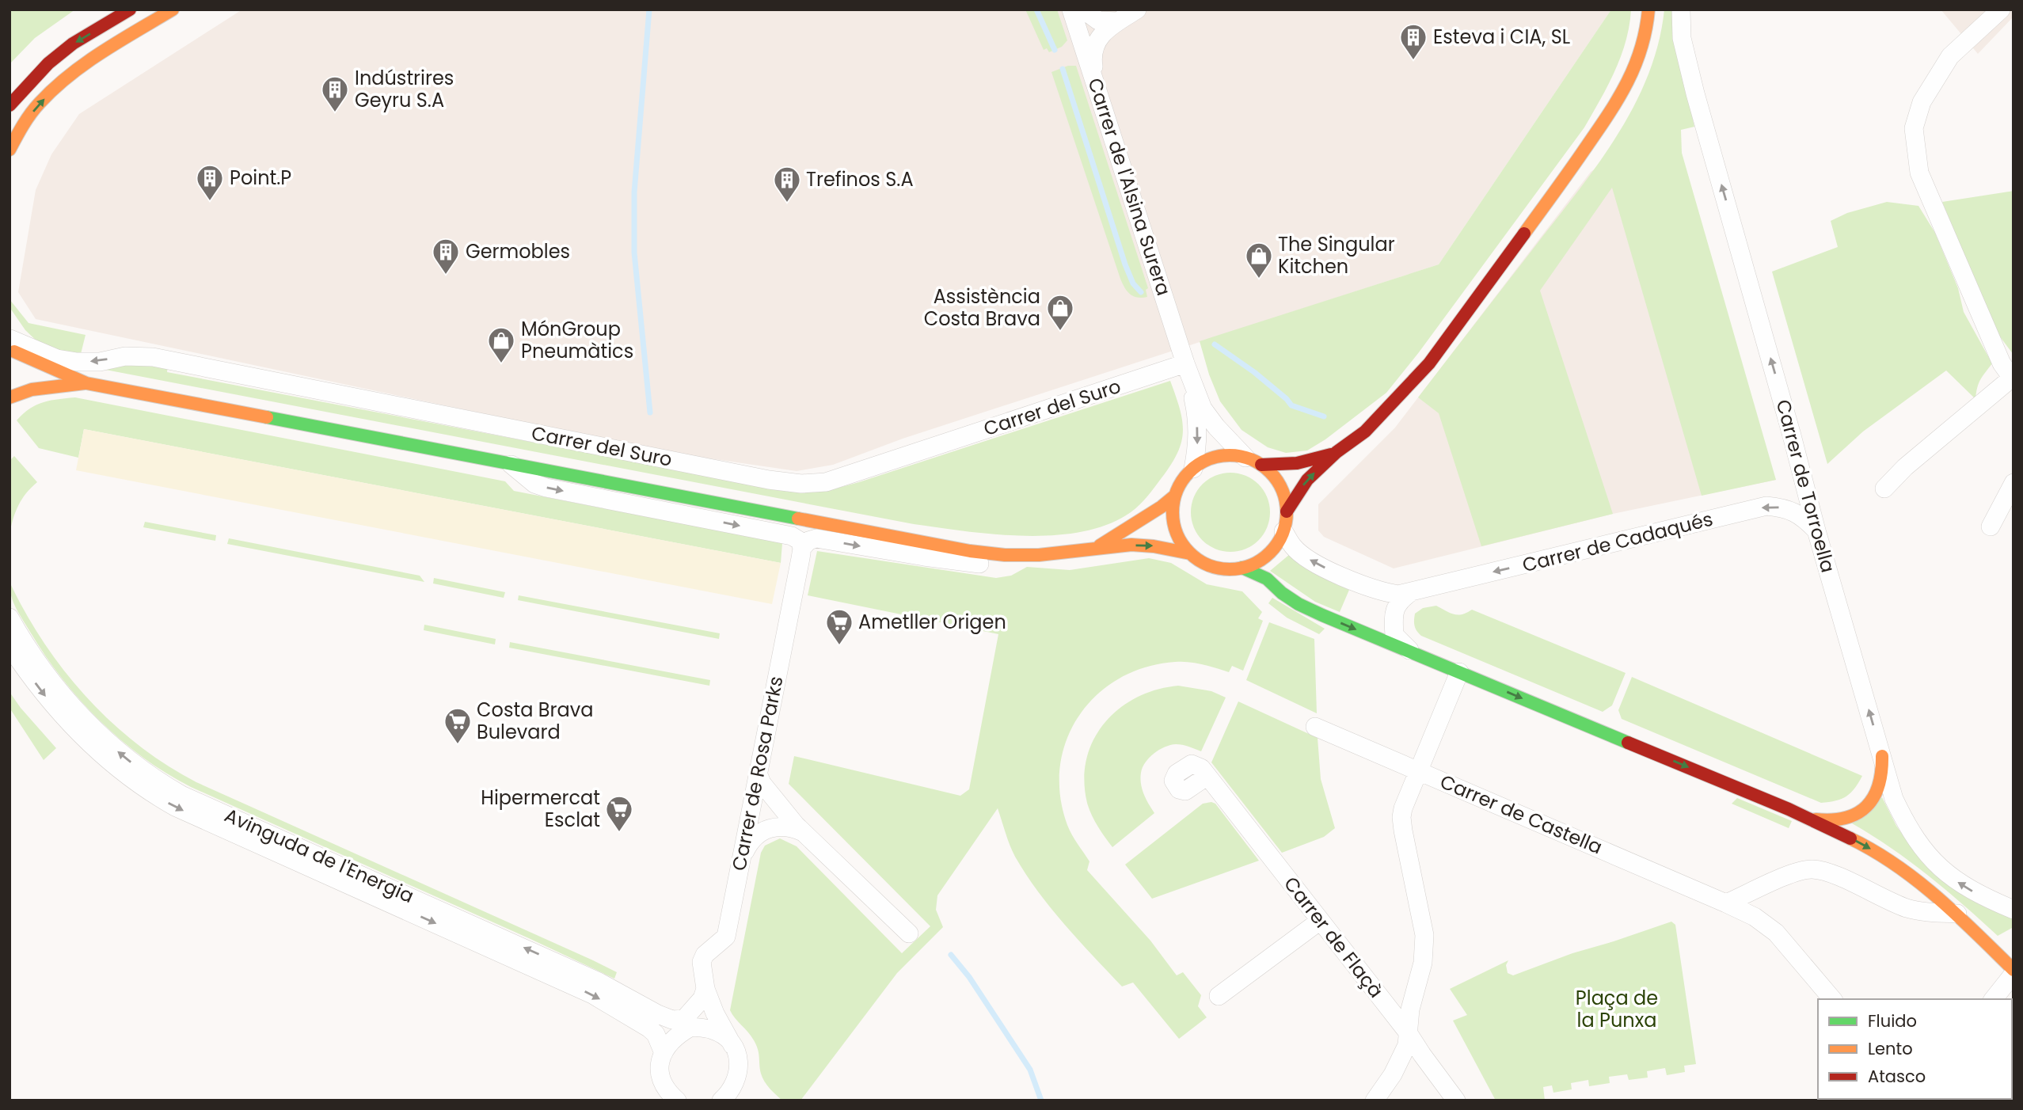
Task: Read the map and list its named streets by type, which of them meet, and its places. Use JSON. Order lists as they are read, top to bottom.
{
  "streets": {
    "street": [
      "Carrer de l'Alsina Surera",
      "Carrer del Suro",
      "Carrer de Torroella",
      "Carrer de Cadaqués",
      "Carrer de Rosa Parks",
      "Carrer de Castella",
      "Avinguda de l'Energia",
      "Carrer de Flaçà"
    ]
  },
  "crossings": [
    ["Carrer de l'Alsina Surera", "Carrer del Suro"],
    ["Carrer de l'Alsina Surera", "Carrer de Cadaqués"],
    ["Carrer de Torroella", "Carrer de Cadaqués"]
  ],
  "one_way": ["Carrer de Torroella"],
  "parks": ["Plaça de la Punxa"],
  "places": {
    "building": [
      "Esteva i CIA, SL",
      "Indústrires Geyru S.A",
      "Point.P",
      "Trefinos S.A",
      "Germobles"
    ],
    "shop": ["The Singular Kitchen", "Assistència Costa Brava", "MónGroup Pneumàtics"],
    "supermarket": ["Ametller Origen", "Costa Brava Bulevard", "Hipermercat Esclat"]
  },
  "legend": ["Fluido", "Lento", "Atasco"]
}
